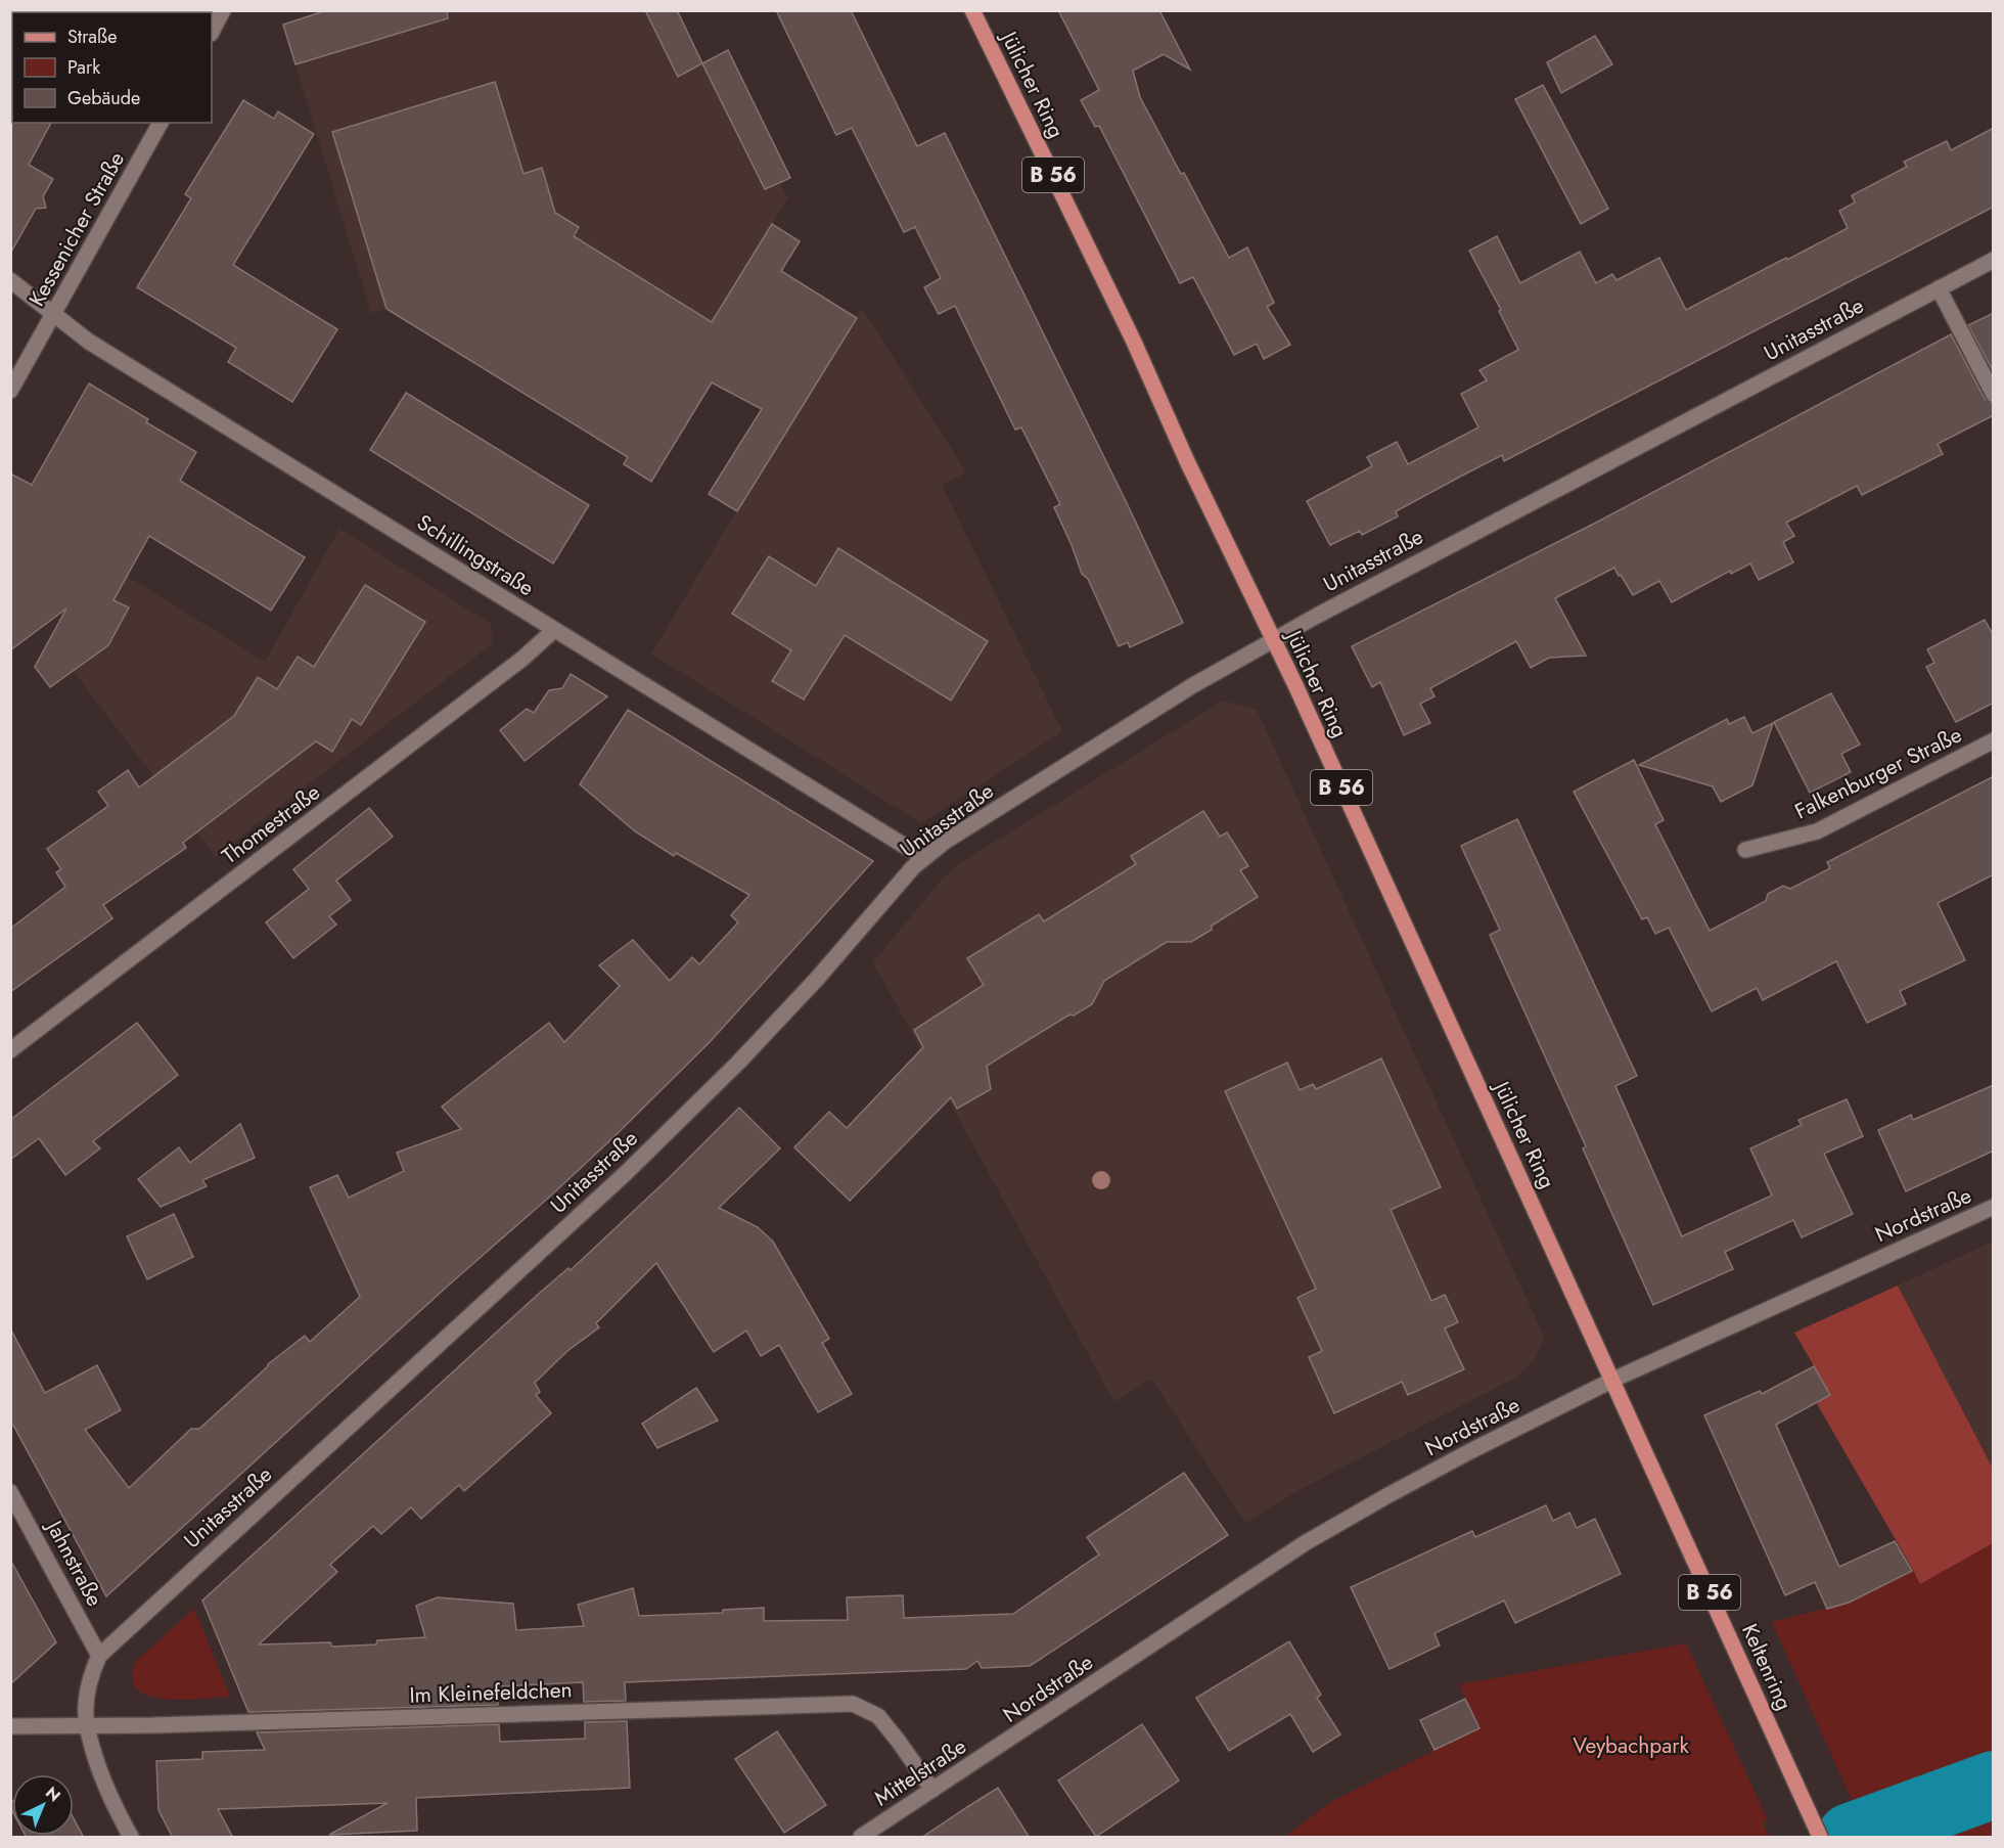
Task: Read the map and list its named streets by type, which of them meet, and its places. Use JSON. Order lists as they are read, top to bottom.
{
  "streets": {
    "main road": ["Jülicher Ring", "B 56", "Keltenring"],
    "street": [
      "Kessenicher Straße",
      "Unitasstraße",
      "Schillingstraße",
      "Falkenburger Straße",
      "Thomestraße",
      "Nordstraße",
      "Jahnstraße",
      "Im Kleinefeldchen",
      "Mittelstraße"
    ]
  },
  "crossings": [
    ["Jülicher Ring", "Unitasstraße"],
    ["Jülicher Ring", "Nordstraße"],
    ["Jülicher Ring", "Keltenring"],
    ["Kessenicher Straße", "Schillingstraße"],
    ["Unitasstraße", "Schillingstraße"],
    ["Unitasstraße", "Jahnstraße"],
    ["Unitasstraße", "Im Kleinefeldchen"],
    ["Schillingstraße", "Thomestraße"],
    ["Nordstraße", "Keltenring"],
    ["Nordstraße", "Mittelstraße"],
    ["Im Kleinefeldchen", "Mittelstraße"]
  ],
  "parks": ["Veybachpark"],
  "legend": ["Straße", "Park", "Gebäude"],
  "north": "top right"
}
